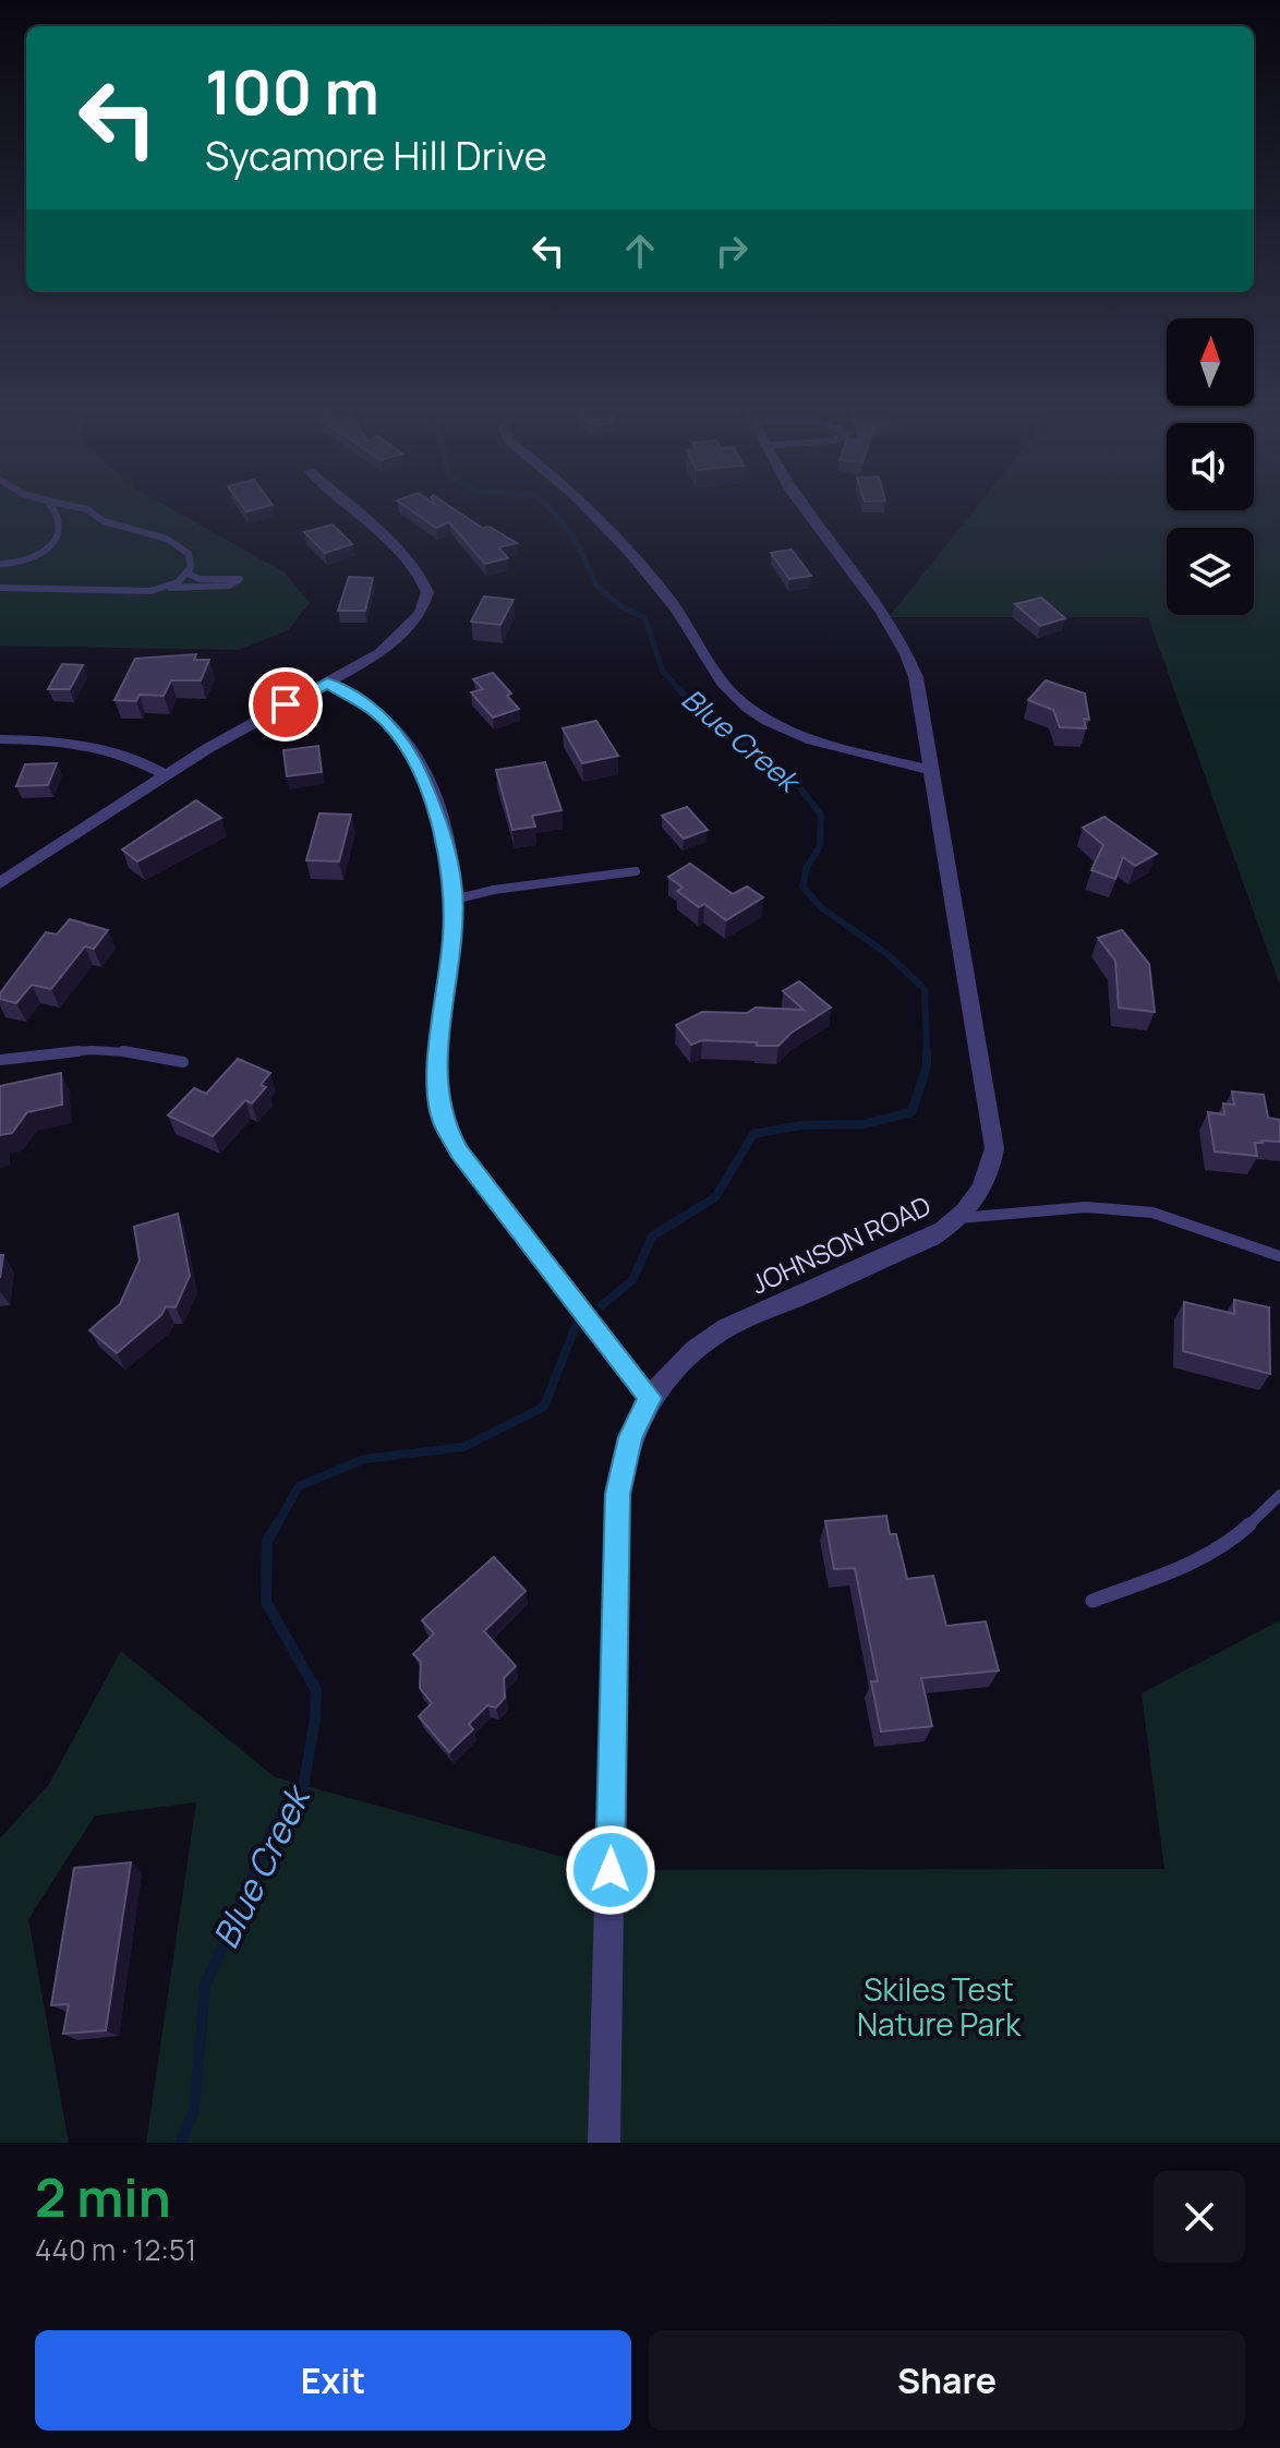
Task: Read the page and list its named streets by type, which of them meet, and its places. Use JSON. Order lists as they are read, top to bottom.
{
  "streets": {
    "street": ["JOHNSON ROAD"]
  },
  "water": ["Blue Creek"],
  "parks": ["Skiles Test Nature Park"],
  "north": "top",
  "page": {
    "turn": ["100 m", "Sycamore Hill Drive"],
    "heading": ["2 min", "440 m · 12:51"],
    "buttons": ["Exit", "Share"]
  }
}
